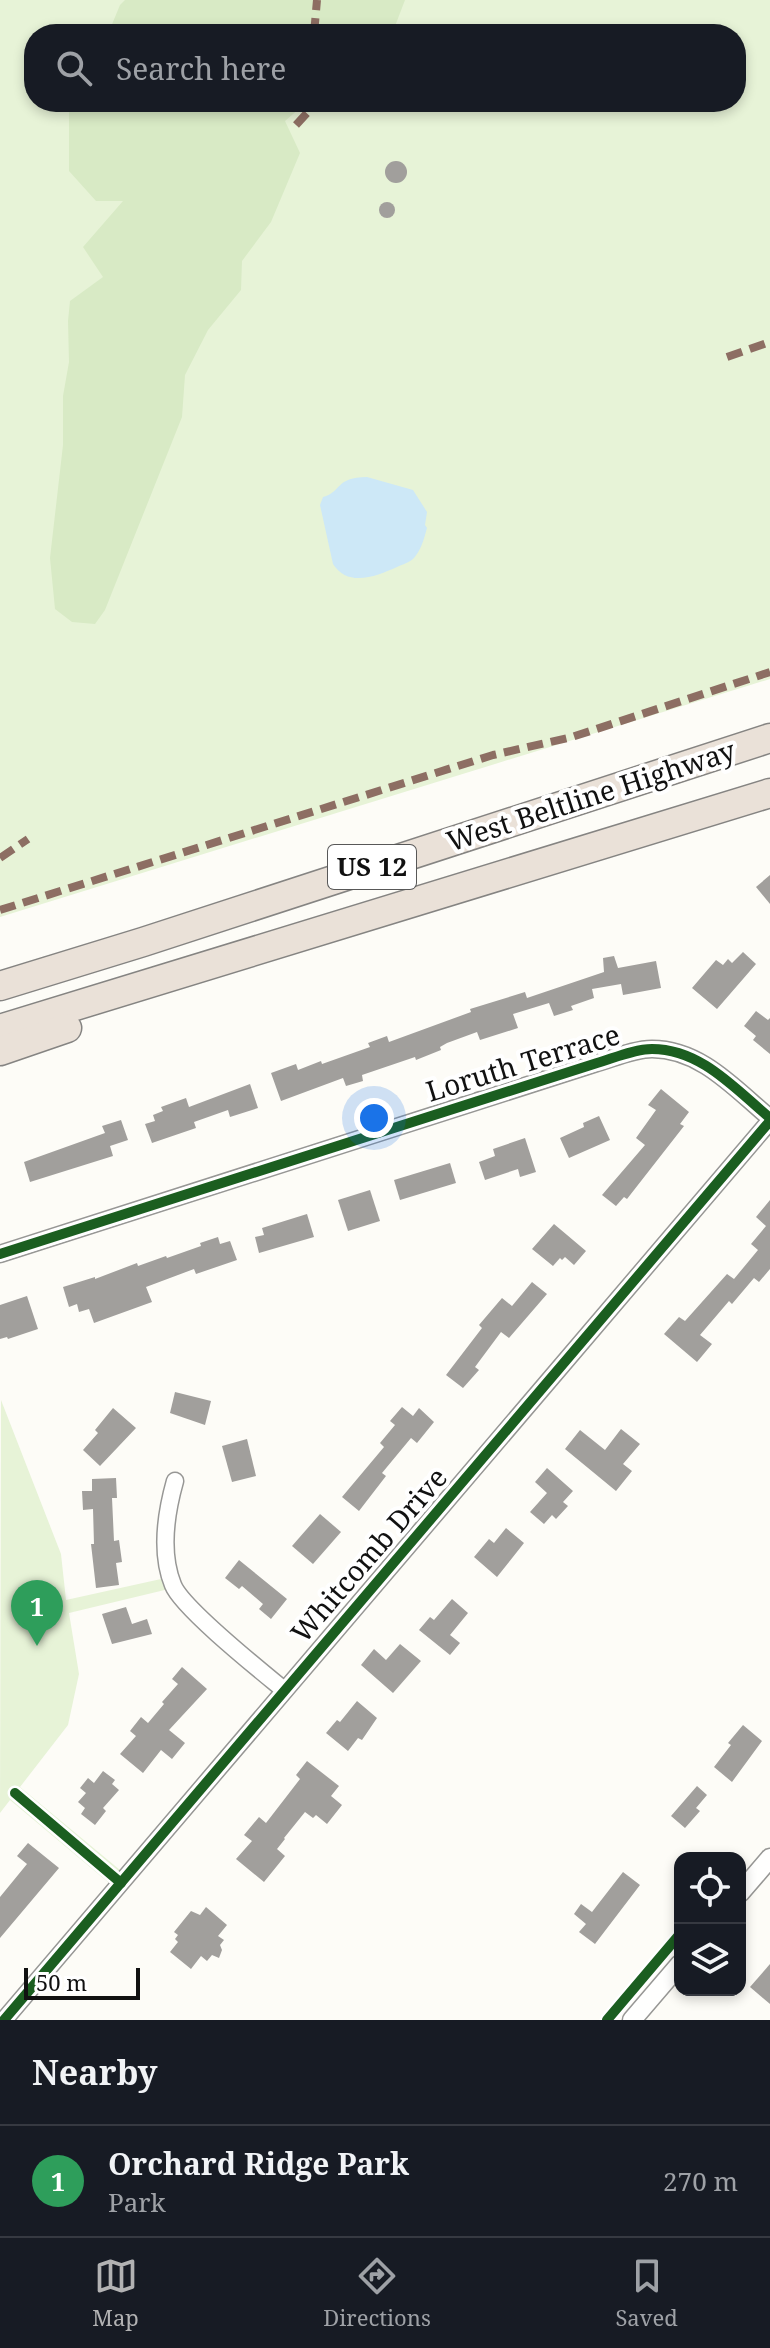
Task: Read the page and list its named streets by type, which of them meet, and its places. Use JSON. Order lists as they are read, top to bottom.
{
  "streets": {
    "highway": ["West Beltline Highway", "US 12"],
    "street": ["Loruth Terrace", "Whitcomb Drive"]
  },
  "crossings": [
    ["Loruth Terrace", "Whitcomb Drive"]
  ],
  "scale_bar": "50 m",
  "page": {
    "search": "Search here",
    "pins": "1",
    "scale": "50 m",
    "heading": "Nearby",
    "list": [
      {
        "mark": "1",
        "name": "Orchard Ridge Park",
        "note": "Park",
        "value": "270 m"
      }
    ],
    "nav": ["Map", "Directions", "Saved"]
  }
}
